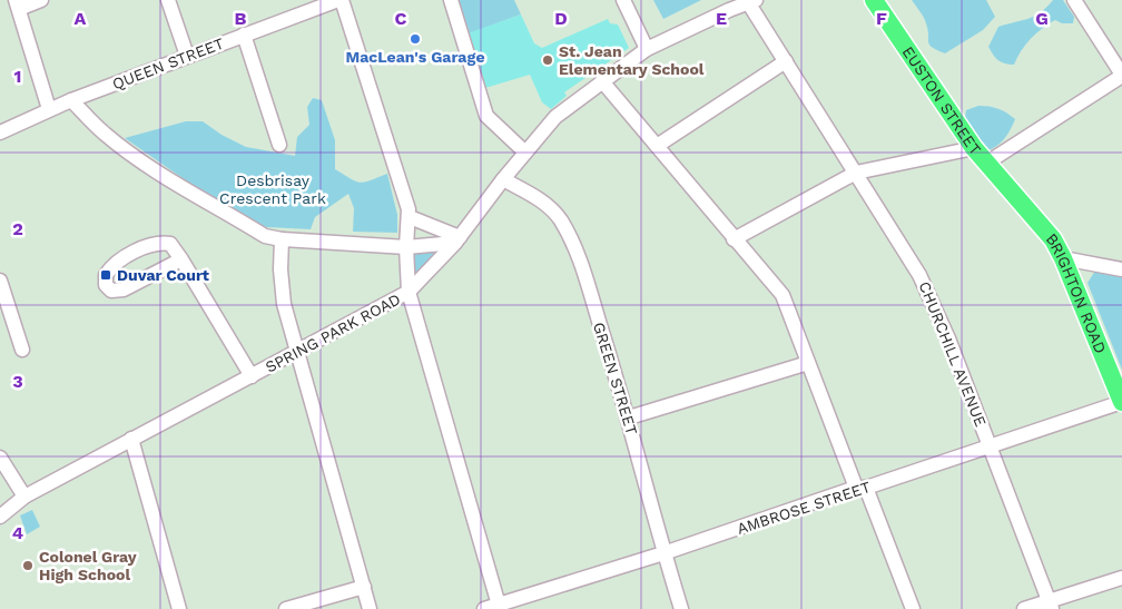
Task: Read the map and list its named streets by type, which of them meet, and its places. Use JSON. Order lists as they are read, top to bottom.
{
  "streets": {
    "main road": ["EUSTON STREET", "BRIGHTON ROAD"],
    "street": [
      "QUEEN STREET",
      "SPRING PARK ROAD",
      "CHURCHILL AVENUE",
      "GREEN STREET",
      "AMBROSE STREET"
    ]
  },
  "crossings": [
    ["EUSTON STREET", "BRIGHTON ROAD"],
    ["BRIGHTON ROAD", "AMBROSE STREET"],
    ["SPRING PARK ROAD", "CHURCHILL AVENUE"],
    ["SPRING PARK ROAD", "GREEN STREET"],
    ["CHURCHILL AVENUE", "AMBROSE STREET"],
    ["GREEN STREET", "AMBROSE STREET"]
  ],
  "parks": ["Desbrisay Crescent Park"],
  "places": {
    "other": ["MacLean's Garage", "St. Jean Elementary School", "Colonel Gray High School"],
    "transit": ["Duvar Court"]
  },
  "grid": {
    "columns": [
      "A",
      "B",
      "C",
      "D",
      "E",
      "F",
      "G"
    ],
    "rows": [
      "1",
      "2",
      "3",
      "4"
    ]
  }
}
